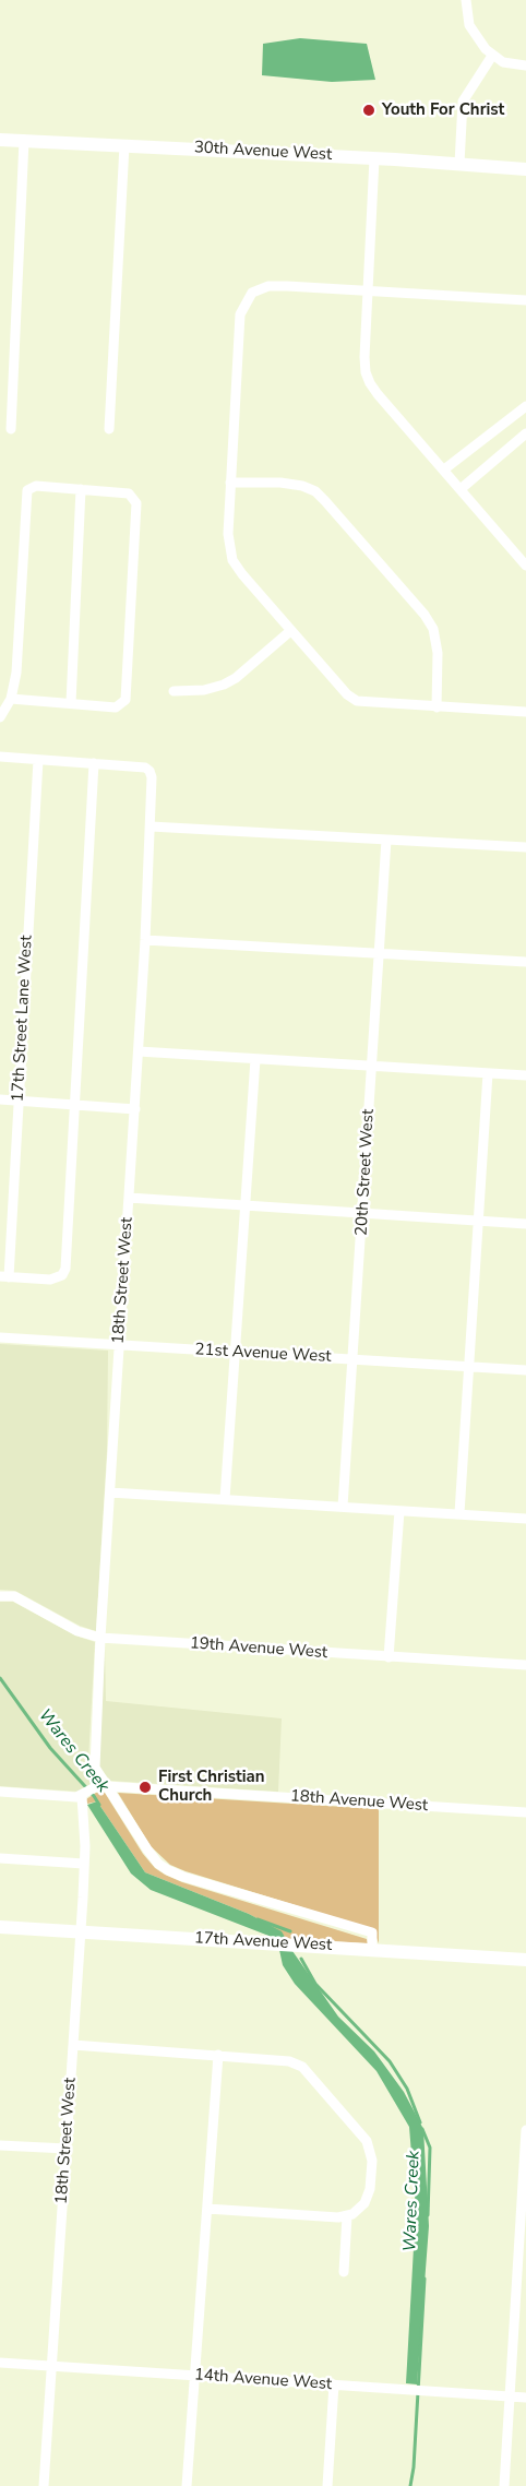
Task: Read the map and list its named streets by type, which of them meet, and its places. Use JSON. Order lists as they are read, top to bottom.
{
  "streets": {
    "street": [
      "30th Avenue West",
      "17th Street Lane West",
      "20th Street West",
      "18th Street West",
      "21st Avenue West",
      "19th Avenue West",
      "18th Avenue West",
      "17th Avenue West",
      "14th Avenue West"
    ]
  },
  "crossings": [
    ["20th Street West", "21st Avenue West"],
    ["18th Street West", "21st Avenue West"],
    ["18th Street West", "19th Avenue West"],
    ["18th Street West", "18th Avenue West"],
    ["18th Street West", "17th Avenue West"],
    ["18th Street West", "14th Avenue West"]
  ],
  "water": ["Wares Creek"],
  "places": ["Youth For Christ", "First Christian Church"]
}
